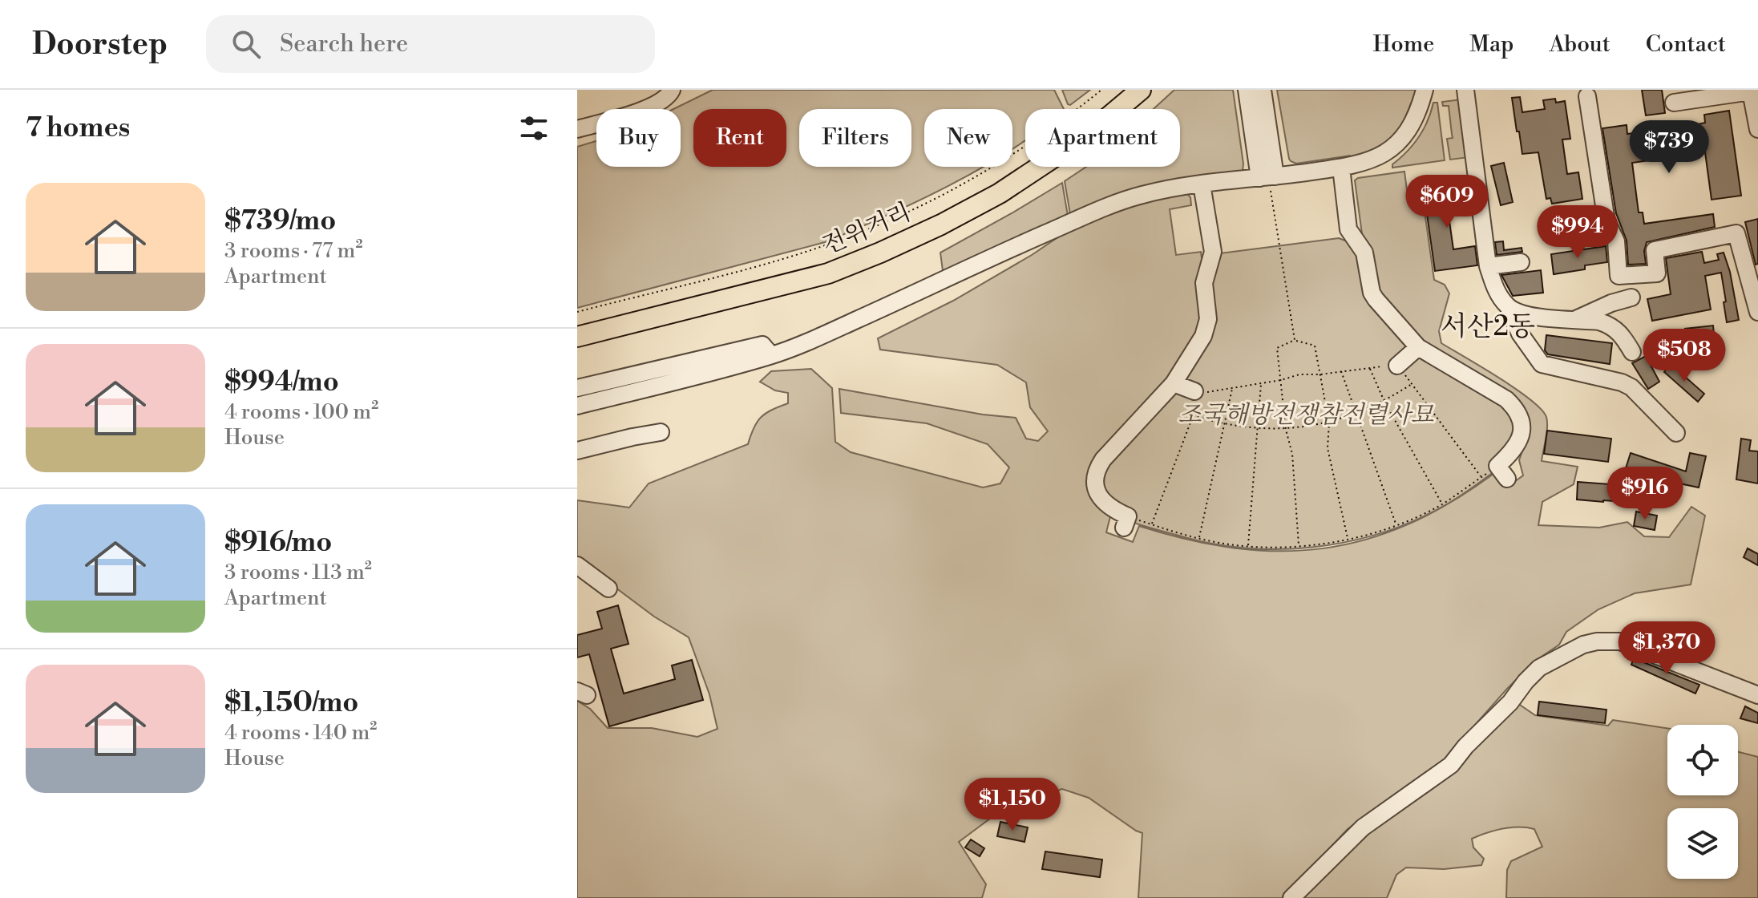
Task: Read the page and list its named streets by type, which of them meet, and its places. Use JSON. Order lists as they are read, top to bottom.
{
  "streets": {
    "main road": ["전위거리"]
  },
  "districts": ["서산2동"],
  "parks": ["조국해방전쟁참전렬사묘"],
  "page": {
    "header": "Doorstep",
    "search": "Search here",
    "nav": [
      "Home",
      "Map",
      "About",
      "Contact"
    ],
    "heading": "7 homes",
    "chip": [
      "Buy",
      "Rent",
      "Filters",
      "New",
      "Apartment"
    ],
    "price": [
      "$739",
      "$609",
      "$994",
      "$508",
      "$916",
      "$1,370",
      "$1,150"
    ],
    "list": [
      {
        "name": "$739/mo",
        "note": "3 rooms · 77 m² · Apartment"
      },
      {
        "name": "$994/mo",
        "note": "4 rooms · 100 m² · House"
      },
      {
        "name": "$916/mo",
        "note": "3 rooms · 113 m² · Apartment"
      },
      {
        "name": "$1,150/mo",
        "note": "4 rooms · 140 m² · House"
      }
    ]
  }
}
